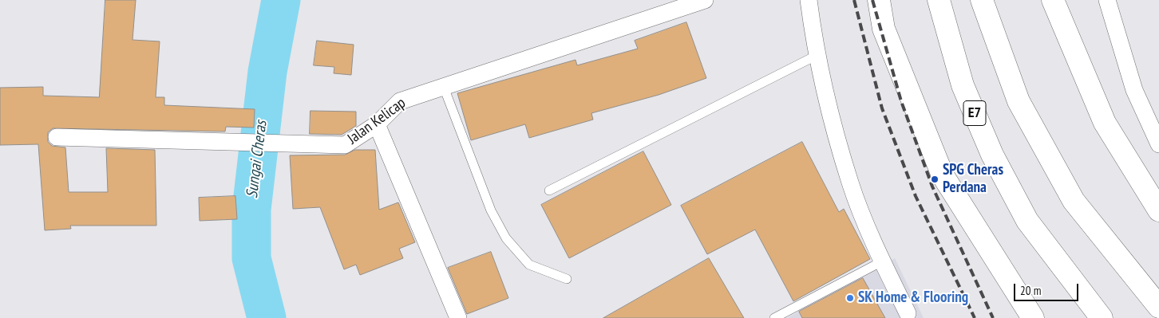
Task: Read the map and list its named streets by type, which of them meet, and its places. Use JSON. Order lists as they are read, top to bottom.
{
  "streets": {
    "highway": ["E7"],
    "street": ["Jalan Kelicap"]
  },
  "water": ["Sungai Cheras"],
  "places": ["SPG Cheras Perdana", "SK Home & Flooring"],
  "scale_bar": "20 m"
}
